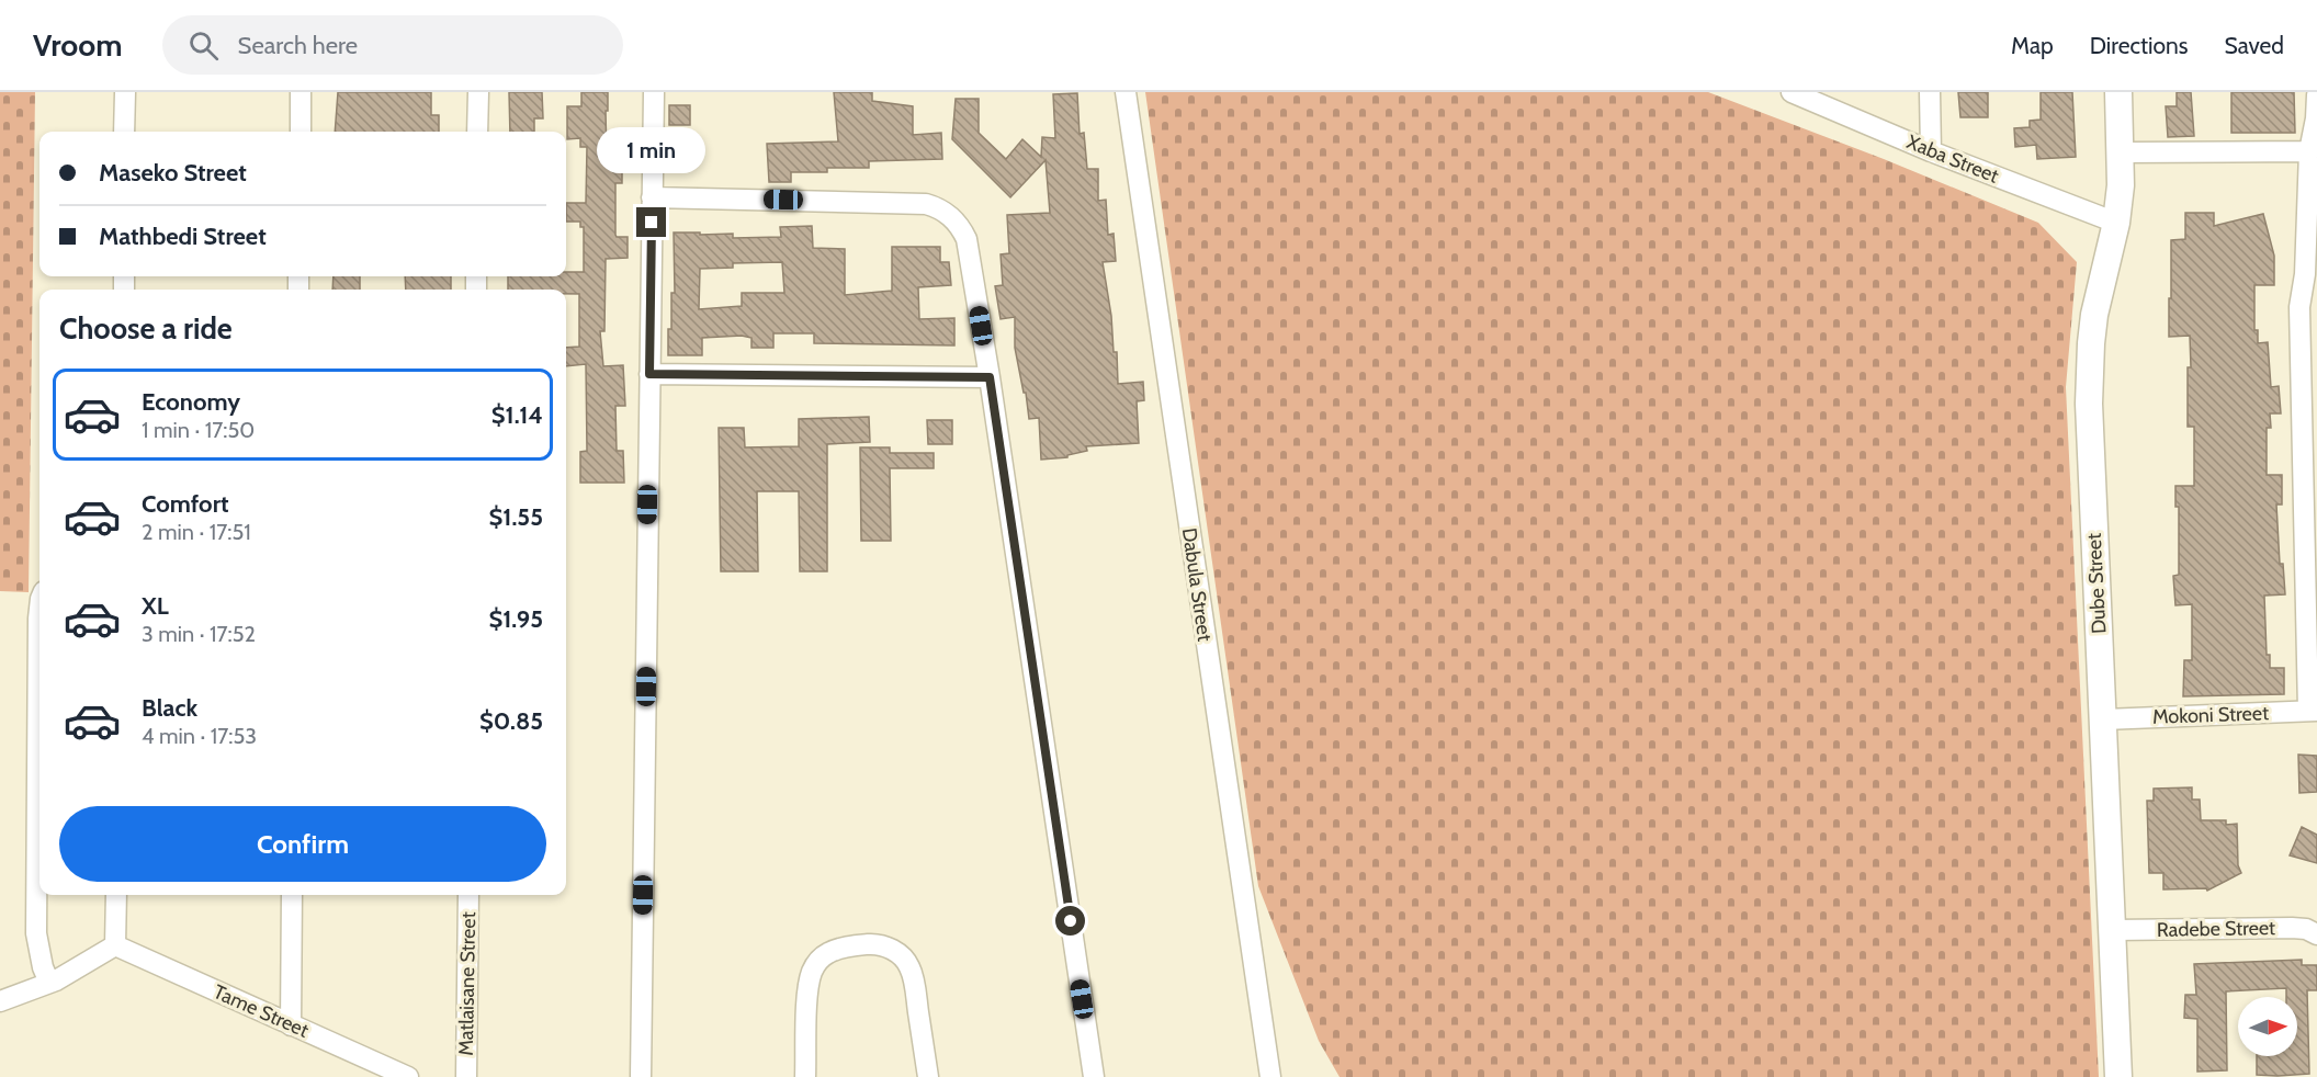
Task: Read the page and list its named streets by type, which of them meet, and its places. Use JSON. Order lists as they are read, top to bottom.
{
  "streets": {
    "street": [
      "Xaba Street",
      "Dube Street",
      "Dabula Street",
      "Mokoni Street",
      "Radebe Street",
      "Matlaisane Street",
      "Tame Street"
    ]
  },
  "crossings": [
    ["Xaba Street", "Dube Street"],
    ["Dube Street", "Mokoni Street"],
    ["Dube Street", "Radebe Street"]
  ],
  "north": "right",
  "page": {
    "header": "Vroom",
    "search": "Search here",
    "nav": ["Map", "Directions", "Saved"],
    "bubble": "1 min",
    "banner": ["Maseko Street", "Mathbedi Street"],
    "heading": "Choose a ride",
    "list": [
      {
        "name": "Economy",
        "note": "1 min · 17:50",
        "value": "$1.14"
      },
      {
        "name": "Comfort",
        "note": "2 min · 17:51",
        "value": "$1.55"
      },
      {
        "name": "XL",
        "note": "3 min · 17:52",
        "value": "$1.95"
      },
      {
        "name": "Black",
        "note": "4 min · 17:53",
        "value": "$0.85"
      }
    ],
    "buttons": "Confirm"
  }
}
